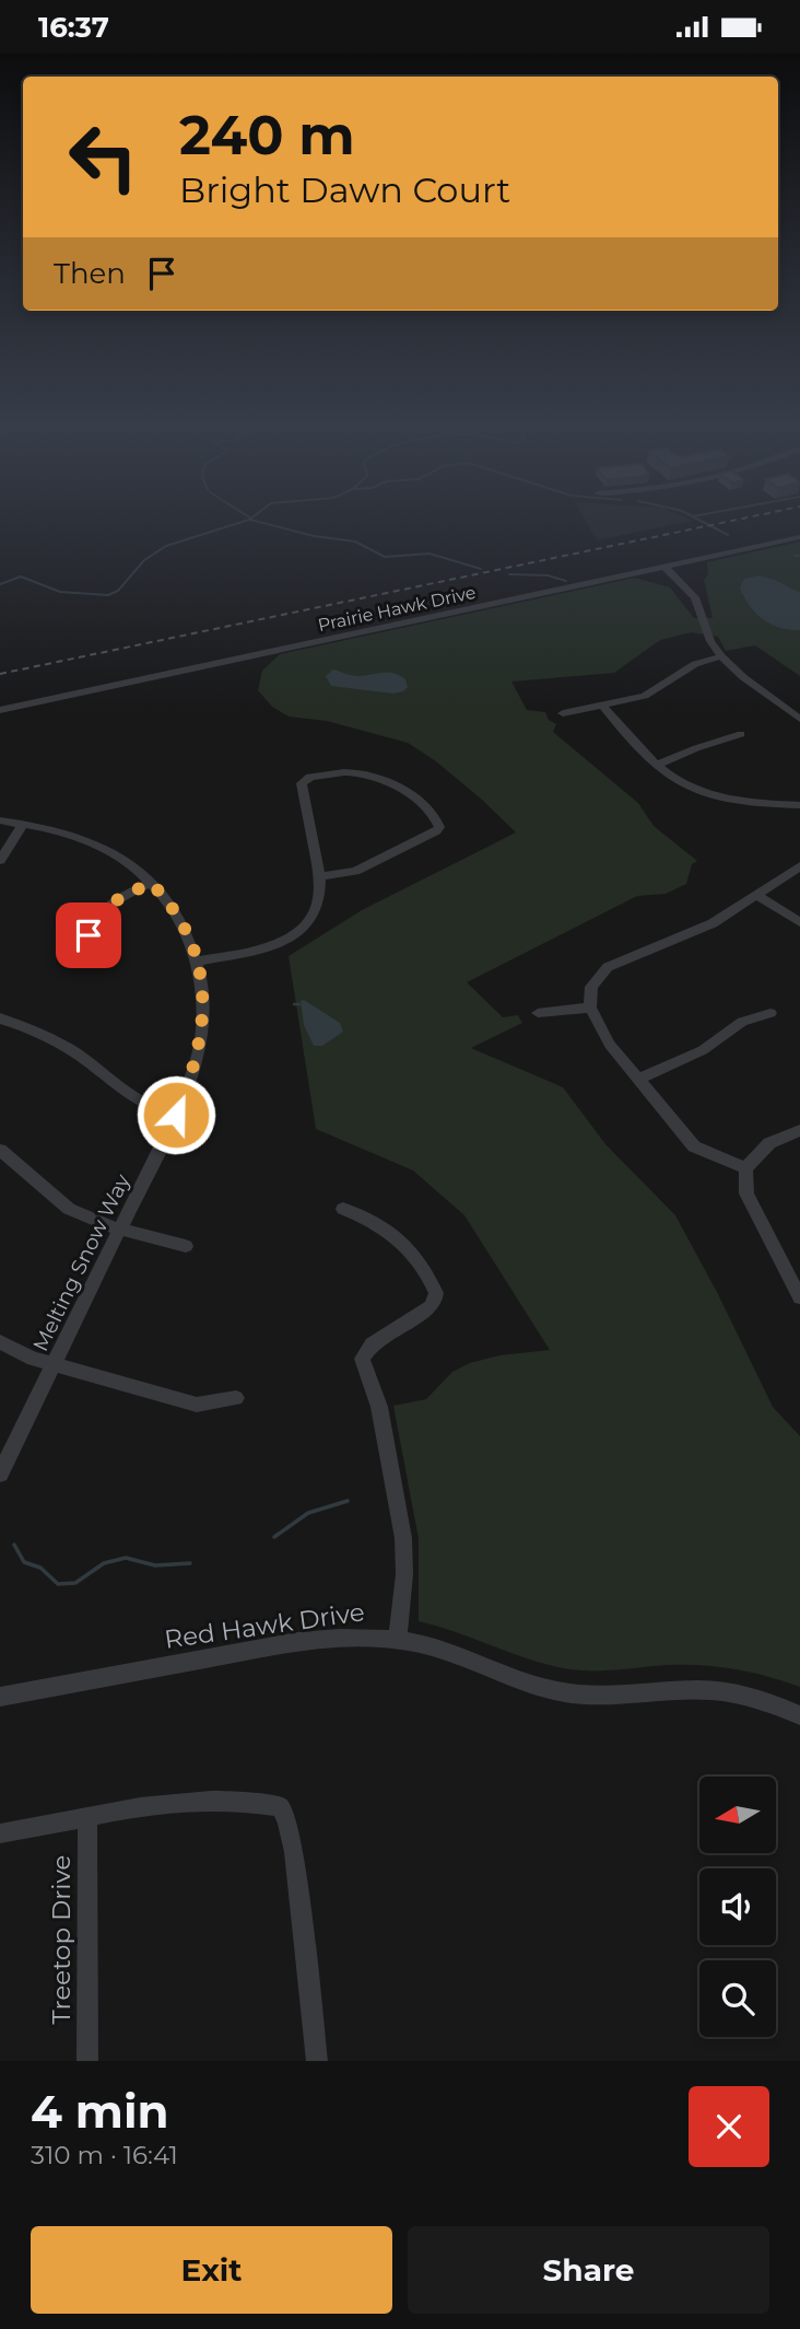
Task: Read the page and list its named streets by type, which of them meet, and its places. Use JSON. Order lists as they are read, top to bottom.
{
  "streets": {
    "street": [
      "Prairie Hawk Drive",
      "Melting Snow Way",
      "Red Hawk Drive",
      "Treetop Drive"
    ]
  },
  "north": "left",
  "page": {
    "status": "16:37",
    "turn": ["240 m", "Bright Dawn Court"],
    "then": "Then",
    "heading": ["4 min", "310 m · 16:41"],
    "buttons": ["Exit", "Share"]
  }
}
